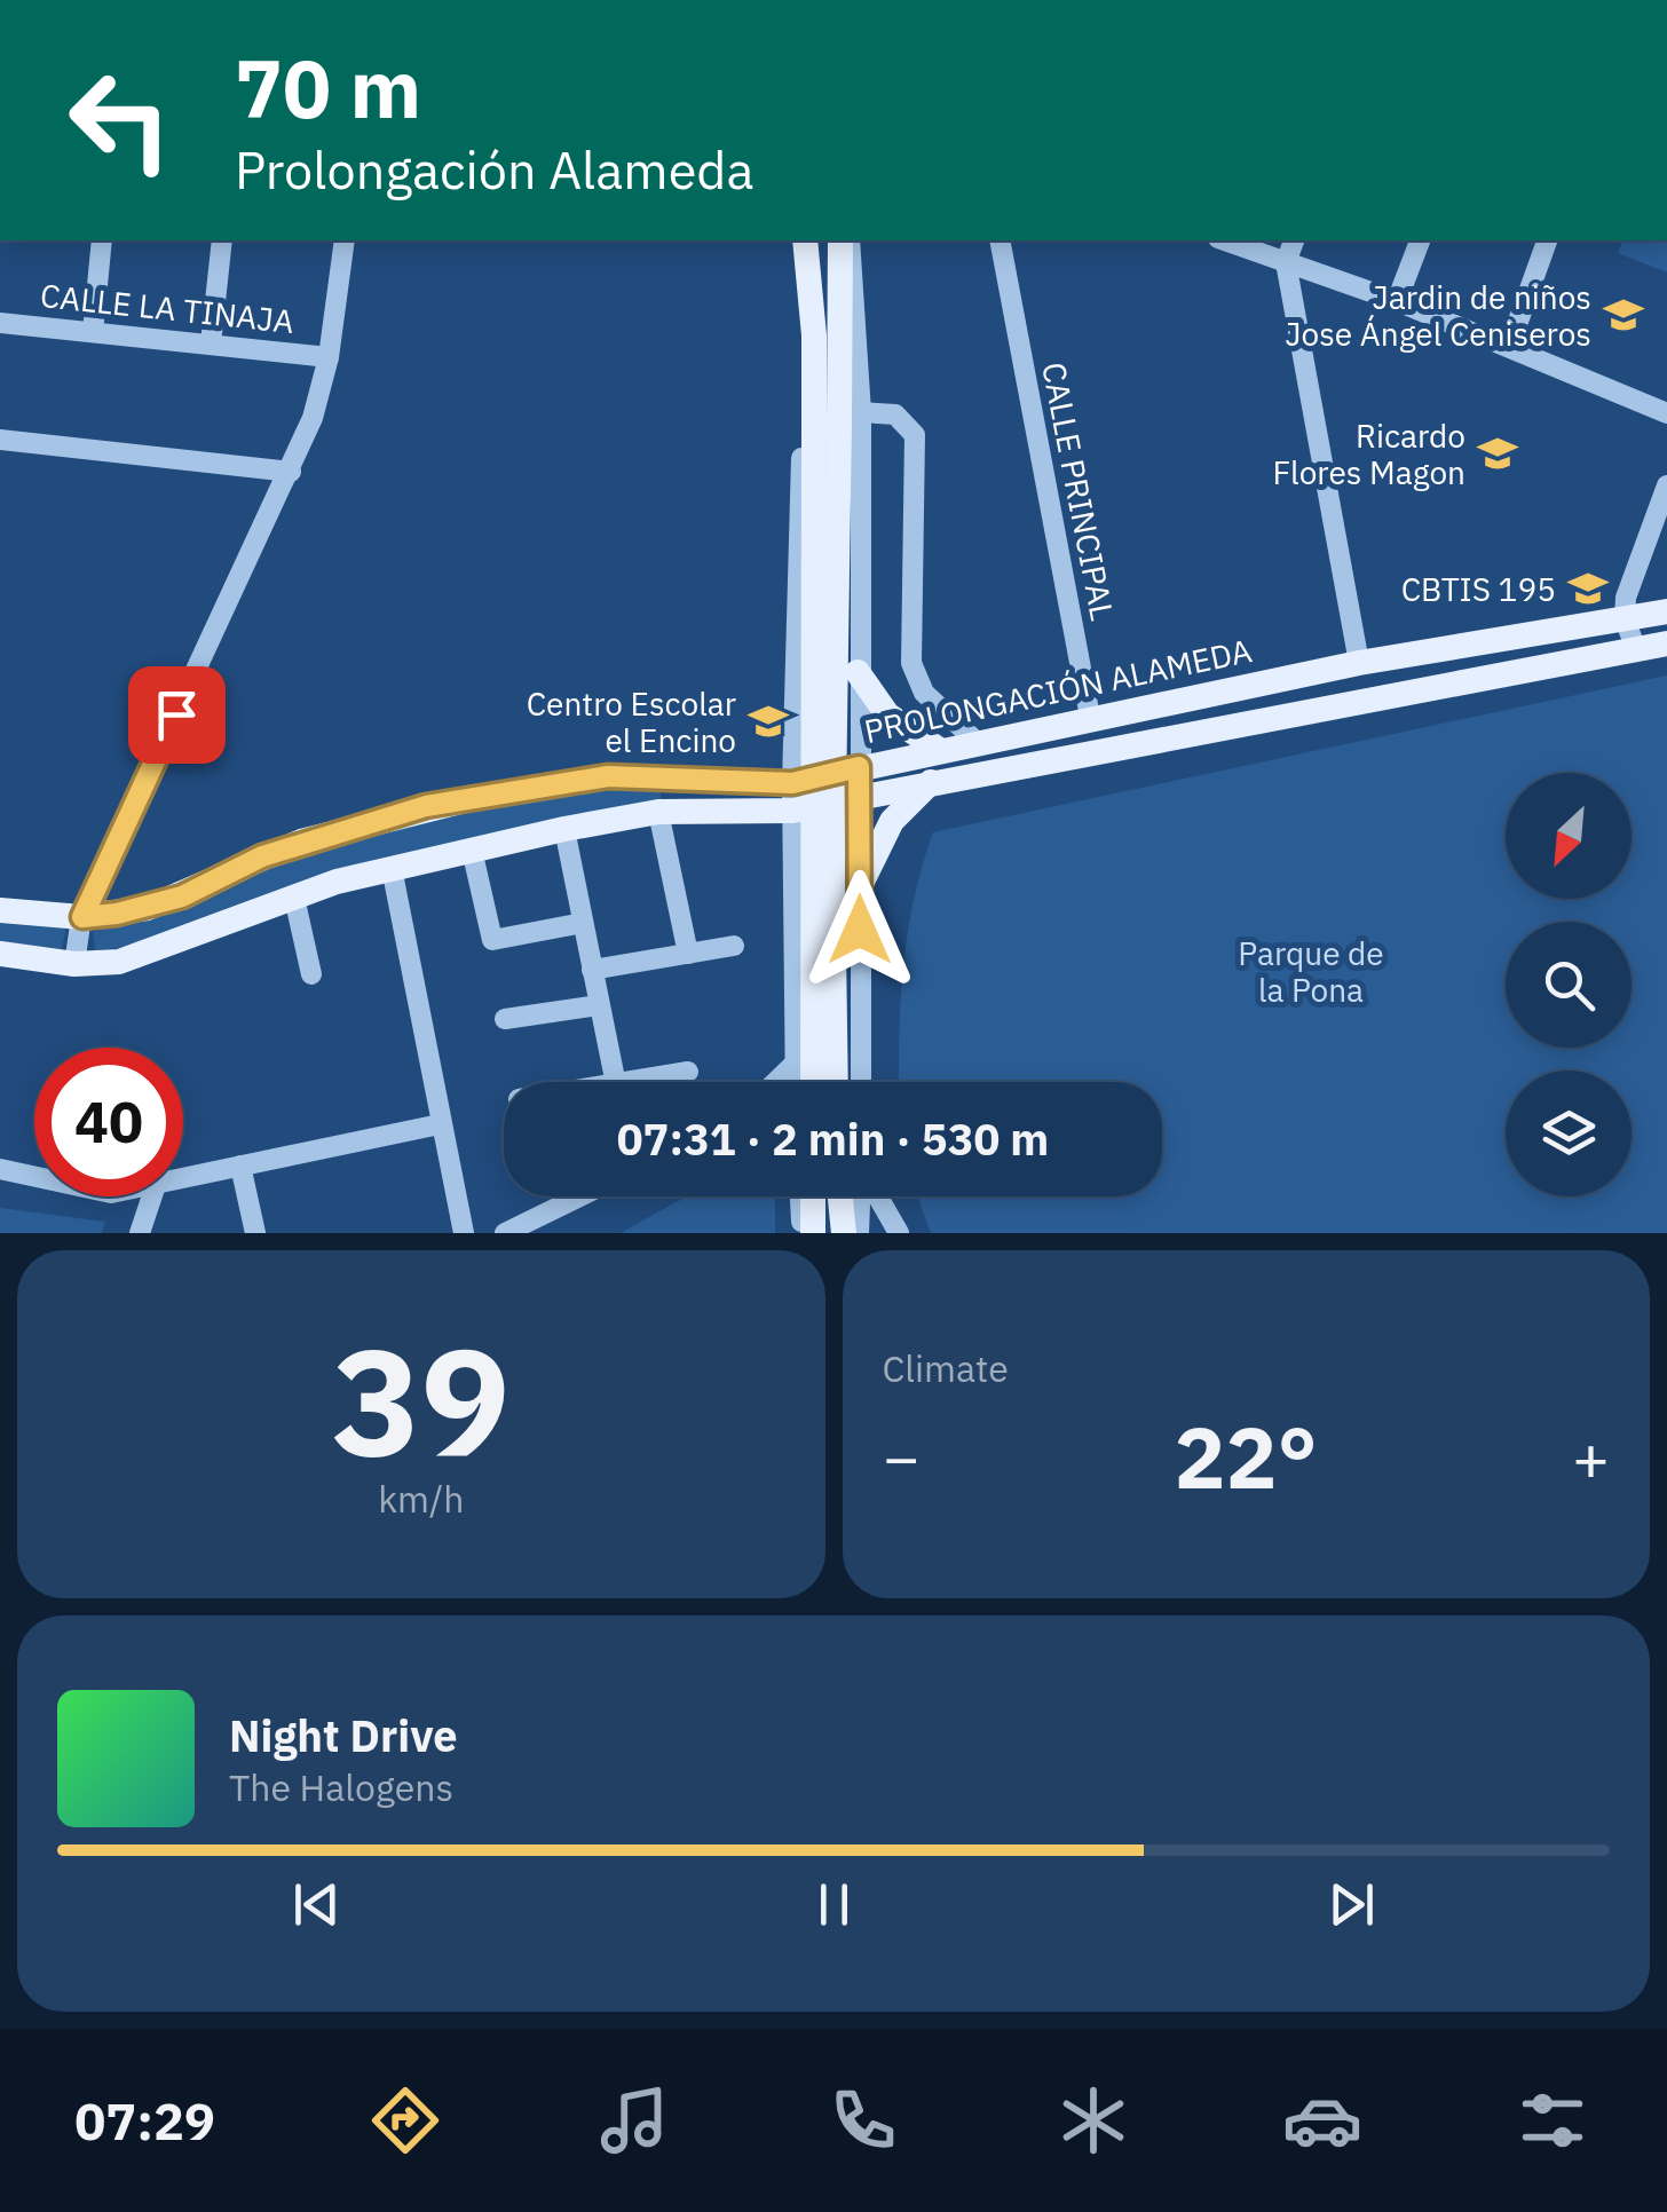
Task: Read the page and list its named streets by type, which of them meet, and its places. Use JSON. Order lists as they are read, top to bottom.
{
  "streets": {
    "main road": ["PROLONGACIÓN ALAMEDA"],
    "street": ["CALLE LA TINAJA", "CALLE PRINCIPAL"]
  },
  "crossings": [
    ["CALLE PRINCIPAL", "PROLONGACIÓN ALAMEDA"]
  ],
  "parks": ["Parque de la Pona"],
  "places": {
    "school or university": [
      "Jardin de niños Jose Ángel Ceniseros",
      "Ricardo Flores Magon",
      "CBTIS 195",
      "Centro Escolar el Encino"
    ]
  },
  "north": "bottom left",
  "page": {
    "turn": ["70 m", "Prolongación Alameda"],
    "limit": "40",
    "trip": "07:31 · 2 min · 530 m",
    "tile": [
      ["39", "km/h"],
      "Climate"
    ],
    "heat": ["−", "22°", "+"],
    "song": ["Night Drive", "The Halogens"],
    "tabs": "07:29"
  }
}
